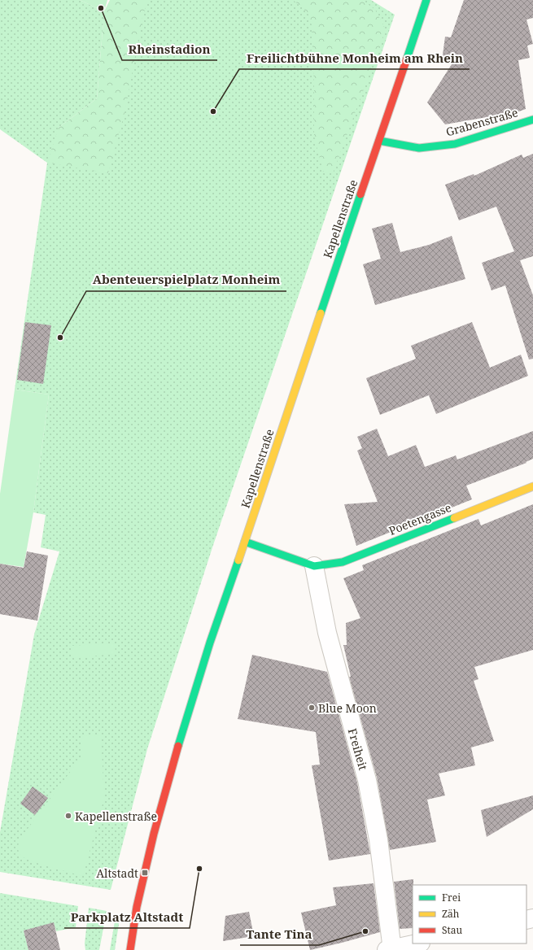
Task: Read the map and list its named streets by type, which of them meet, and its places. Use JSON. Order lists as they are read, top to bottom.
{
  "streets": {
    "street": [
      "Grabenstraße",
      "Kapellenstraße",
      "Poetengasse",
      "Freiheit"
    ]
  },
  "crossings": [
    ["Grabenstraße", "Kapellenstraße"],
    ["Poetengasse", "Freiheit"]
  ],
  "places": {
    "other": [
      "Rheinstadion",
      "Freilichtbühne Monheim am Rhein",
      "Abenteuerspielplatz Monheim",
      "Blue Moon",
      "Kapellenstraße",
      "Parkplatz Altstadt",
      "Tante Tina"
    ],
    "transit": ["Altstadt"]
  },
  "legend": ["Frei", "Zäh", "Stau"]
}
